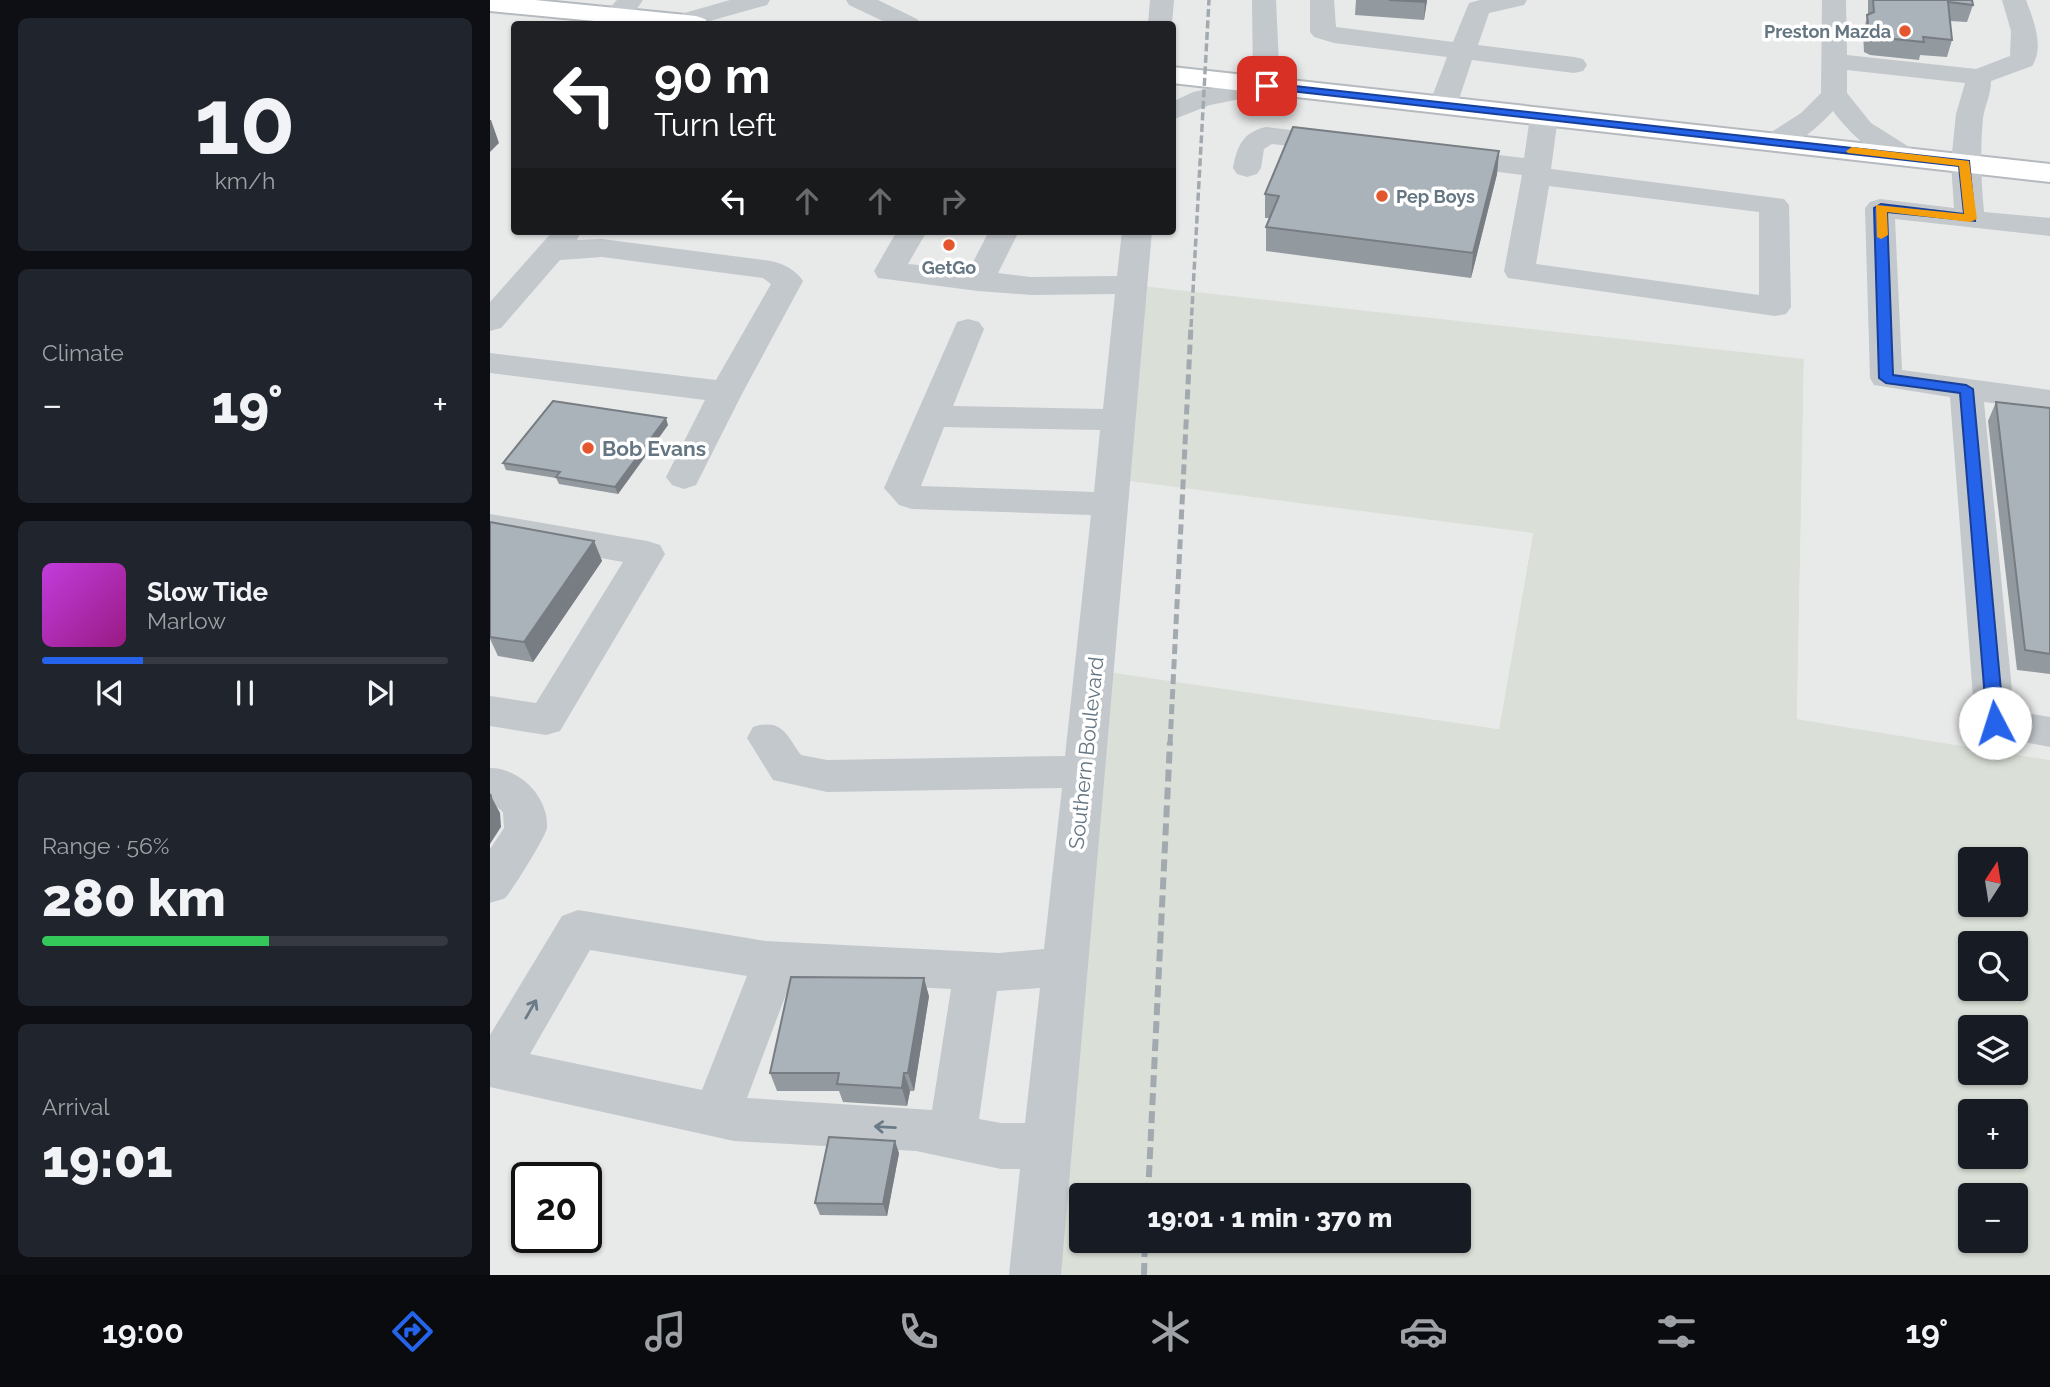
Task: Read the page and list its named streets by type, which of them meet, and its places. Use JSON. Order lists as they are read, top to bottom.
{
  "streets": {
    "street": ["Southern Boulevard"]
  },
  "places": [
    "Preston Mazda",
    "Pep Boys",
    "GetGo",
    "Bob Evans"
  ],
  "north": "top",
  "page": {
    "tile": [
      ["10", "km/h"],
      "Climate",
      ["Range · 56%", "280 km"],
      ["Arrival", "19:01"]
    ],
    "turn": ["90 m", "Turn left"],
    "heat": ["−", "19°", "+"],
    "song": ["Slow Tide", "Marlow"],
    "map_buttons": ["+", "−"],
    "limit": "20",
    "trip": "19:01 · 1 min · 370 m",
    "tabs": ["19:00", "19°"]
  }
}
